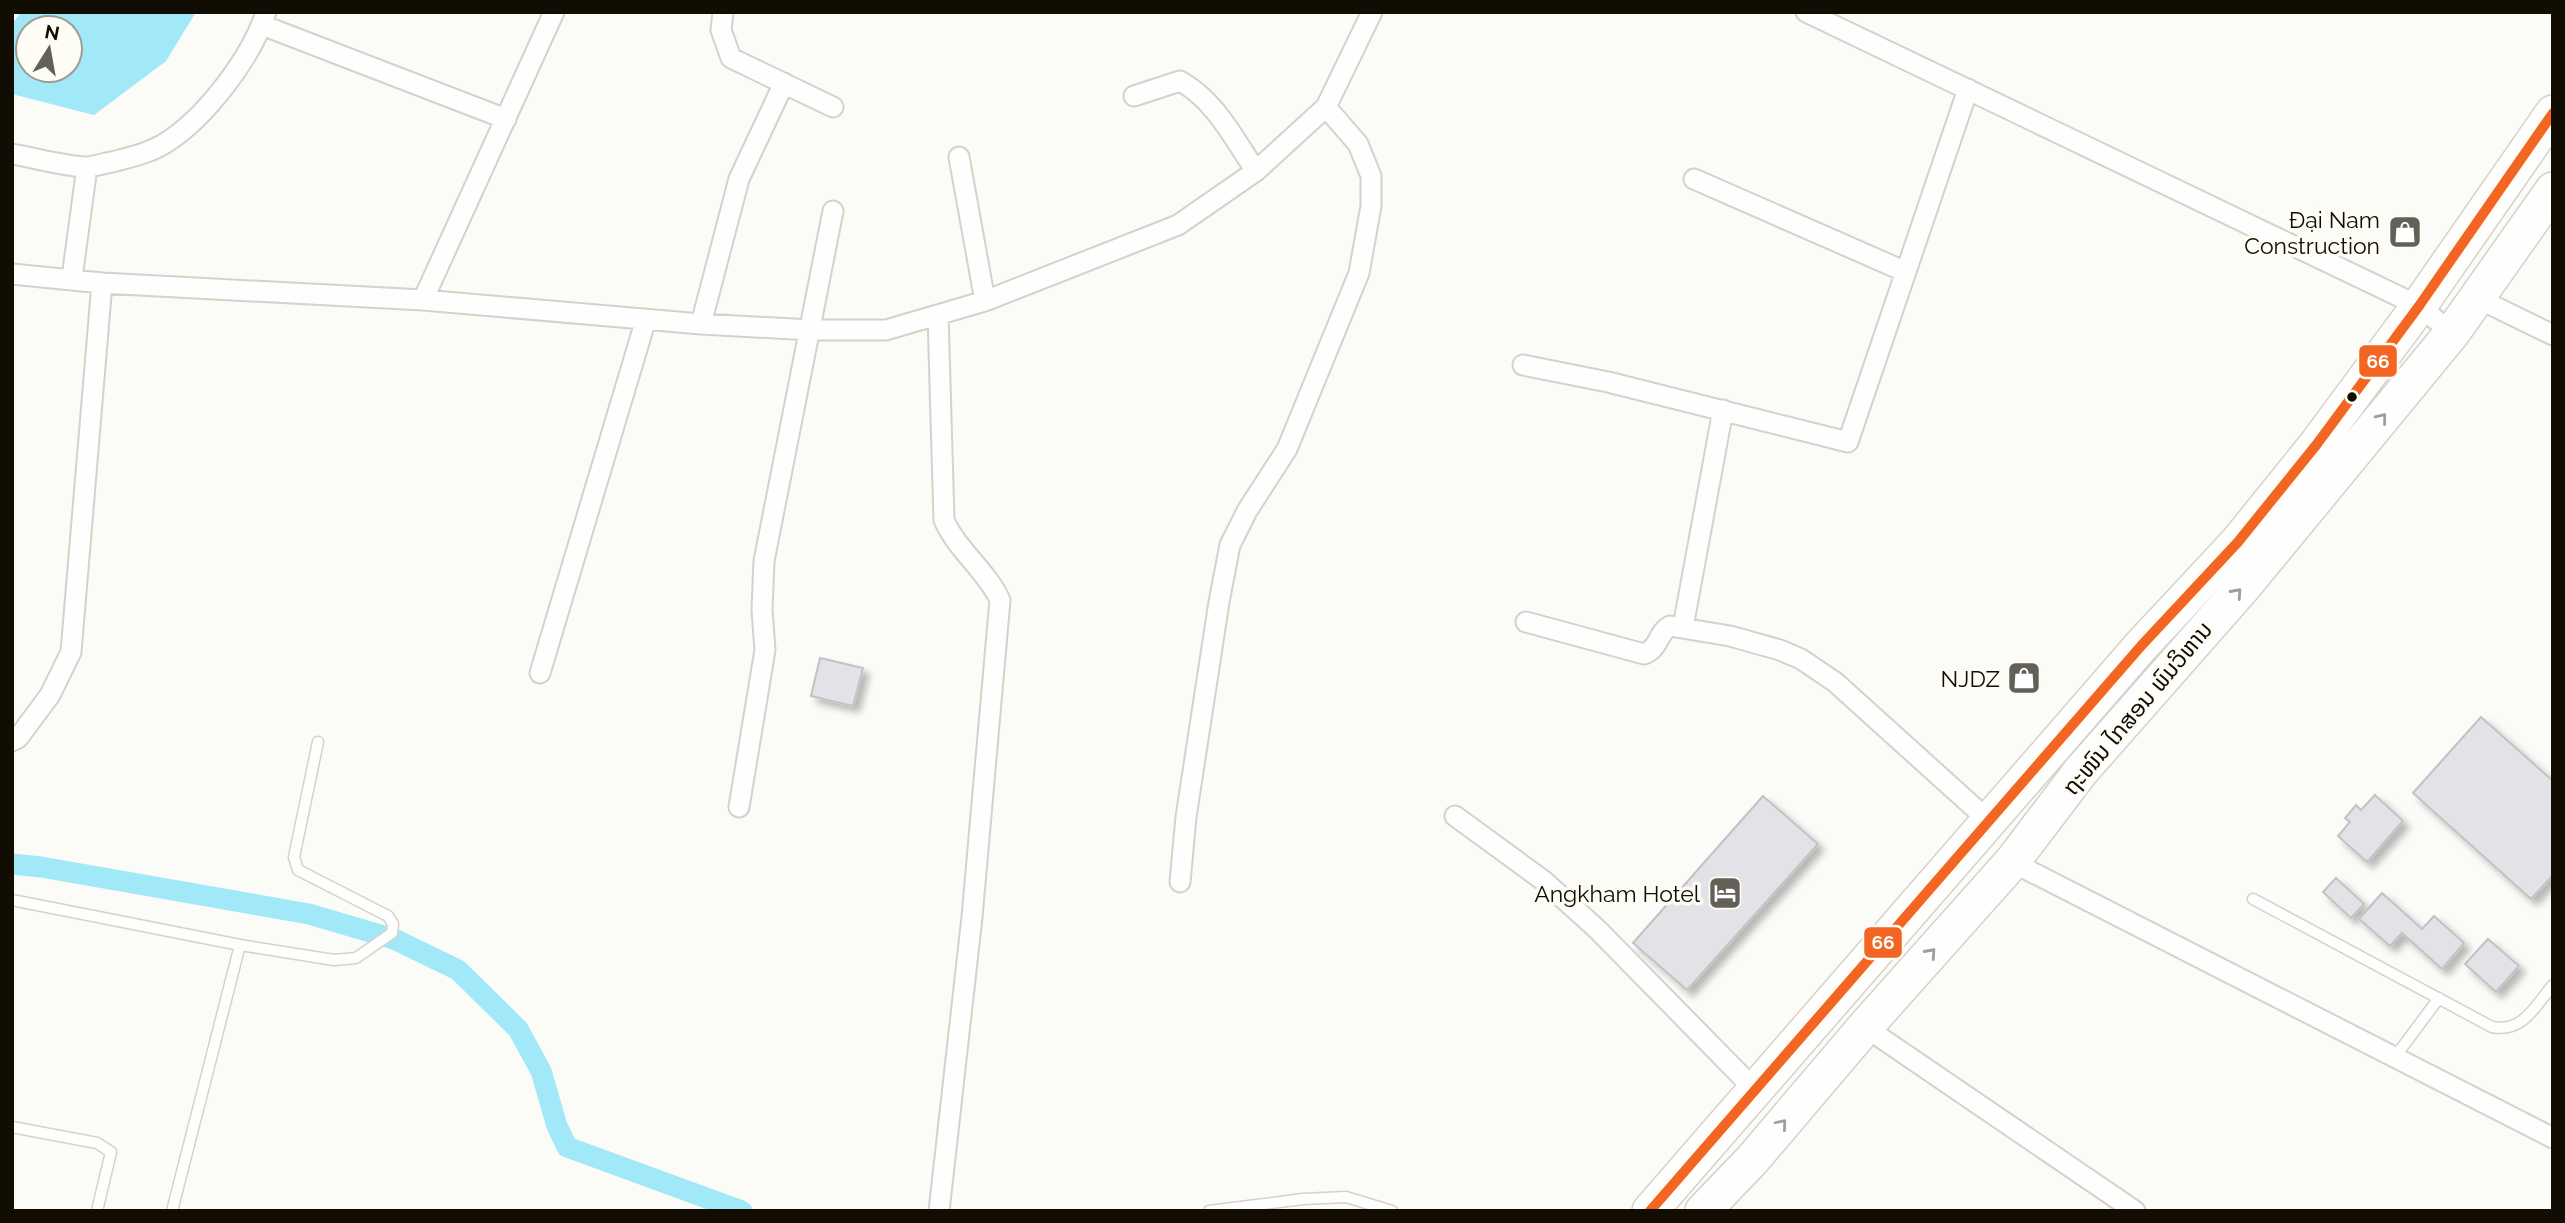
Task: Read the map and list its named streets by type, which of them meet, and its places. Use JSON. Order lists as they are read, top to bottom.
{
  "streets": {
    "highway": ["ຖະໜົນ ໄກສອນ ພົມວິຫານ"]
  },
  "places": {
    "shop": ["Đại Nam Construction", "NJDZ"],
    "hotel": ["Angkham Hotel"]
  },
  "lines": ["transit line 66"],
  "north": "top"
}
